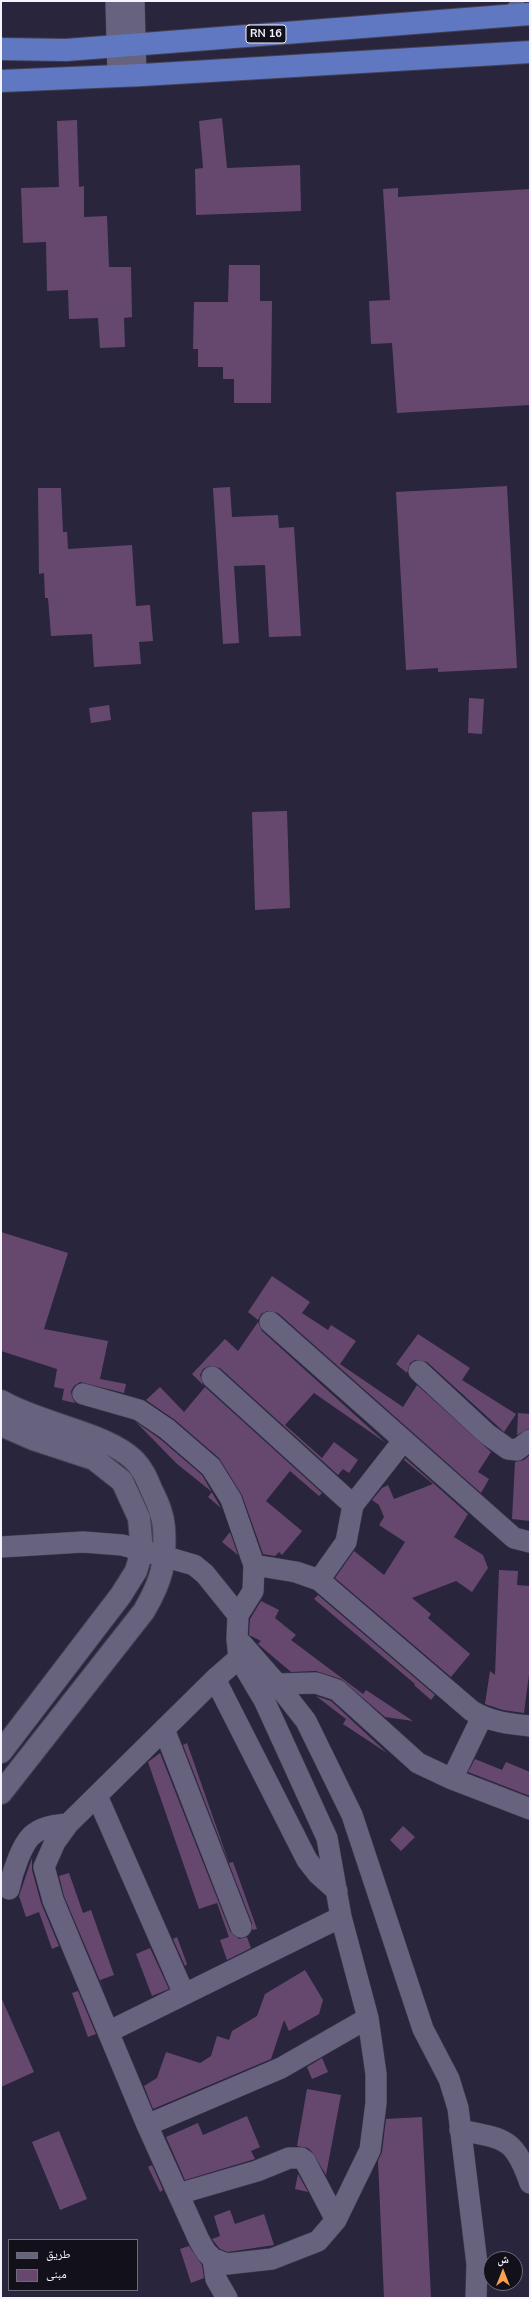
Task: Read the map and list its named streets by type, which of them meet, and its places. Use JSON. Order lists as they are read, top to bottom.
{
  "streets": {
    "highway": ["RN 16"]
  },
  "legend": ["طريق", "مبنى"],
  "north": "top"
}
